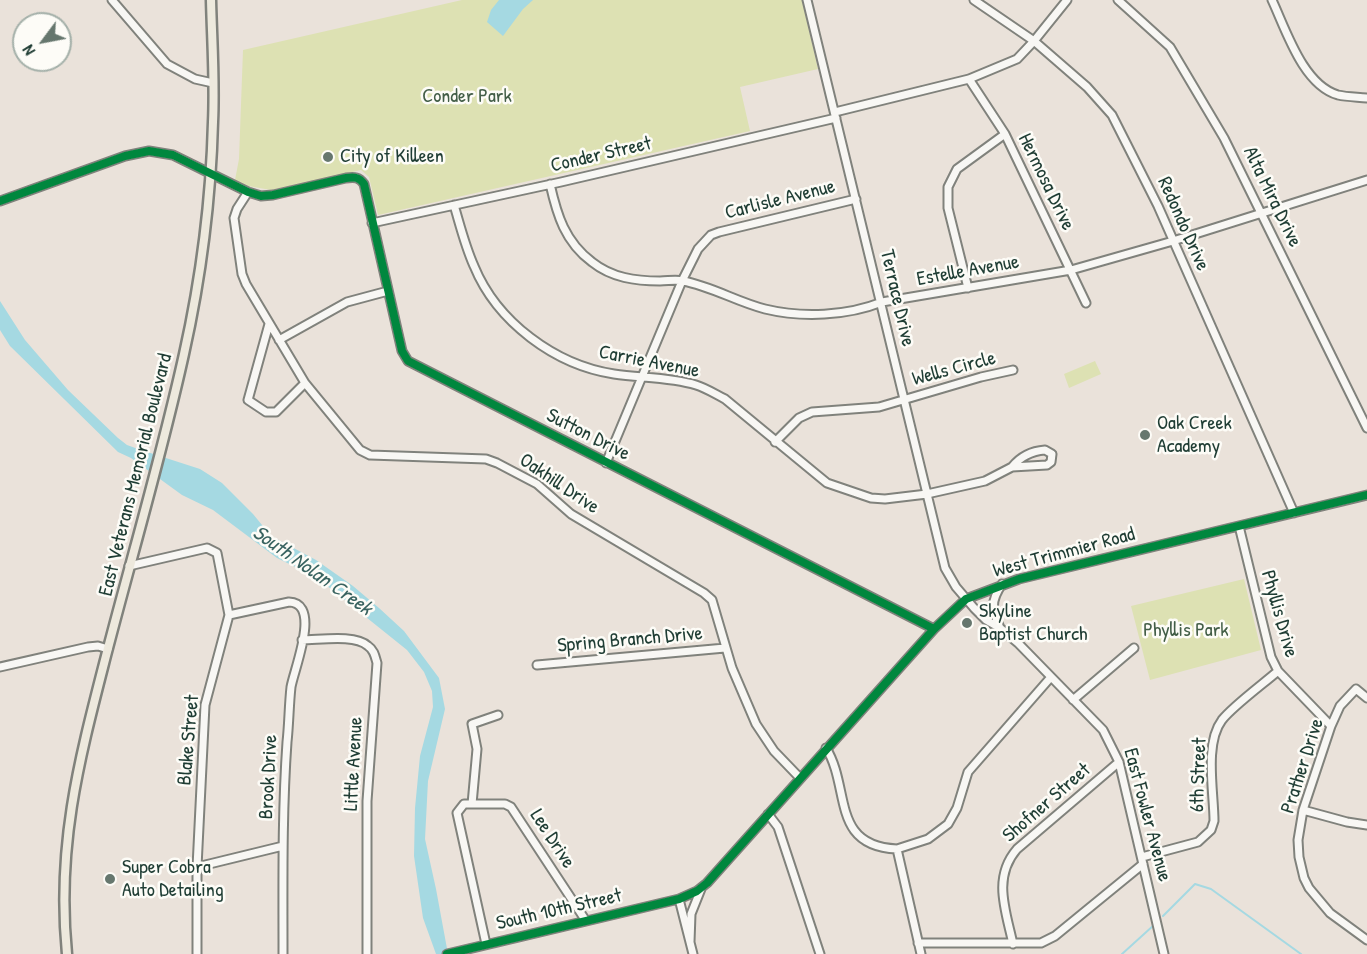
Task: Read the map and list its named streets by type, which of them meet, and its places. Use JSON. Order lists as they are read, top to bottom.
{
  "streets": {
    "main road": ["East Veterans Memorial Boulevard"],
    "street": [
      "Conder Street",
      "Hermosa Drive",
      "Alta Mira Drive",
      "Carlisle Avenue",
      "Redondo Drive",
      "Estelle Avenue",
      "Terrace Drive",
      "Carrie Avenue",
      "Wells Circle",
      "Sutton Drive",
      "Oakhill Drive",
      "West Trimmier Road",
      "Phyllis Drive",
      "Spring Branch Drive",
      "Blake Street",
      "Little Avenue",
      "Prather Drive",
      "6th Street",
      "Brook Drive",
      "Shofner Street",
      "East Fowler Avenue",
      "Lee Drive",
      "South 10th Street"
    ]
  },
  "crossings": [
    ["Conder Street", "Hermosa Drive"],
    ["Conder Street", "Redondo Drive"],
    ["Conder Street", "Estelle Avenue"],
    ["Conder Street", "Terrace Drive"],
    ["Conder Street", "Carrie Avenue"],
    ["Conder Street", "Sutton Drive"],
    ["Hermosa Drive", "Estelle Avenue"],
    ["Alta Mira Drive", "Estelle Avenue"],
    ["Carlisle Avenue", "Estelle Avenue"],
    ["Carlisle Avenue", "Terrace Drive"],
    ["Carlisle Avenue", "Carrie Avenue"],
    ["Carlisle Avenue", "Sutton Drive"],
    ["Redondo Drive", "Estelle Avenue"],
    ["Redondo Drive", "West Trimmier Road"],
    ["Estelle Avenue", "Terrace Drive"],
    ["Terrace Drive", "Carrie Avenue"],
    ["Terrace Drive", "Wells Circle"],
    ["Terrace Drive", "West Trimmier Road"],
    ["Terrace Drive", "East Fowler Avenue"],
    ["Carrie Avenue", "Wells Circle"],
    ["Sutton Drive", "Oakhill Drive"],
    ["Sutton Drive", "West Trimmier Road"],
    ["East Veterans Memorial Boulevard", "Blake Street"],
    ["Oakhill Drive", "West Trimmier Road"],
    ["Oakhill Drive", "Spring Branch Drive"],
    ["West Trimmier Road", "Phyllis Drive"],
    ["West Trimmier Road", "East Fowler Avenue"],
    ["West Trimmier Road", "South 10th Street"],
    ["Phyllis Drive", "Prather Drive"],
    ["Phyllis Drive", "6th Street"],
    ["Blake Street", "Brook Drive"],
    ["Little Avenue", "Brook Drive"],
    ["6th Street", "East Fowler Avenue"],
    ["Shofner Street", "East Fowler Avenue"],
    ["Lee Drive", "South 10th Street"]
  ],
  "water": ["South Nolan Creek"],
  "parks": ["Conder Park", "Phyllis Park"],
  "places": [
    "City of Killeen",
    "Oak Creek Academy",
    "Skyline Baptist Church",
    "Super Cobra Auto Detailing"
  ],
  "north": "bottom left"
}
